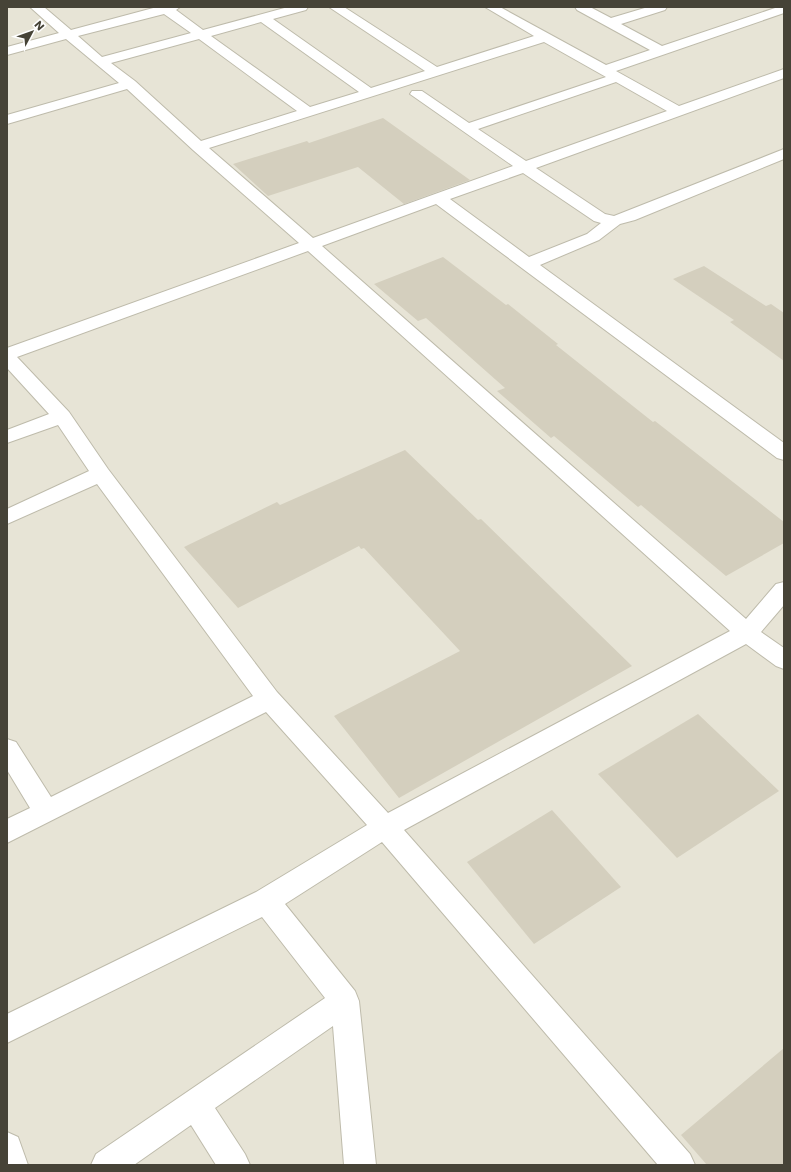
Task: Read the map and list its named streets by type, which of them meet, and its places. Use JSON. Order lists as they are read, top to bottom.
{
  "north": "top right"
}
